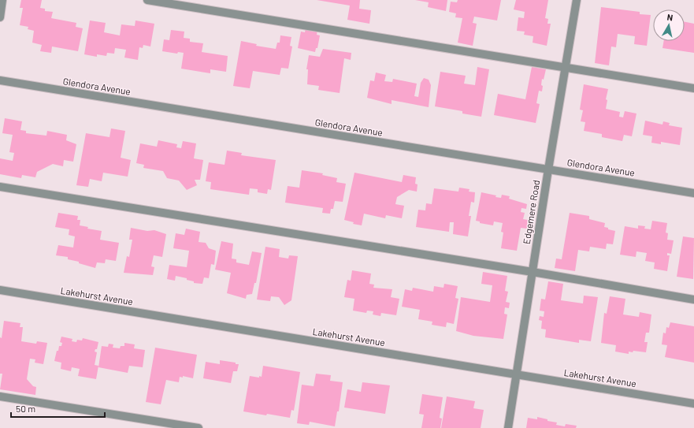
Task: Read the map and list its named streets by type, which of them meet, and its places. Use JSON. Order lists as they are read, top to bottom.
{
  "streets": {
    "street": ["Glendora Avenue", "Edgemere Road", "Lakehurst Avenue"]
  },
  "crossings": [
    ["Glendora Avenue", "Edgemere Road"],
    ["Edgemere Road", "Lakehurst Avenue"]
  ],
  "scale_bar": "50 m",
  "north": "top"
}
